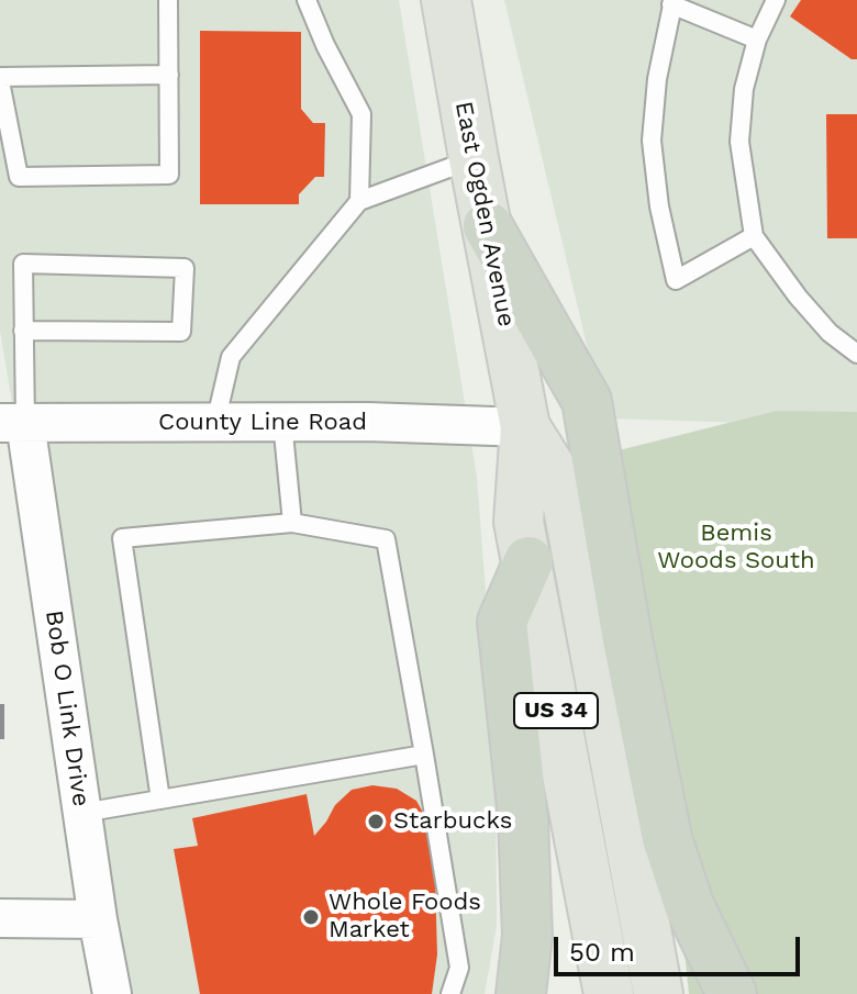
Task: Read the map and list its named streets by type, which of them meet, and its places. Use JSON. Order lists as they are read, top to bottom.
{
  "streets": {
    "main road": ["East Ogden Avenue", "US 34"],
    "street": ["County Line Road", "Bob O Link Drive"]
  },
  "crossings": [
    ["East Ogden Avenue", "County Line Road"],
    ["County Line Road", "Bob O Link Drive"]
  ],
  "parks": ["Bemis Woods South"],
  "places": ["Starbucks", "Whole Foods Market"],
  "scale_bar": "50 m"
}
